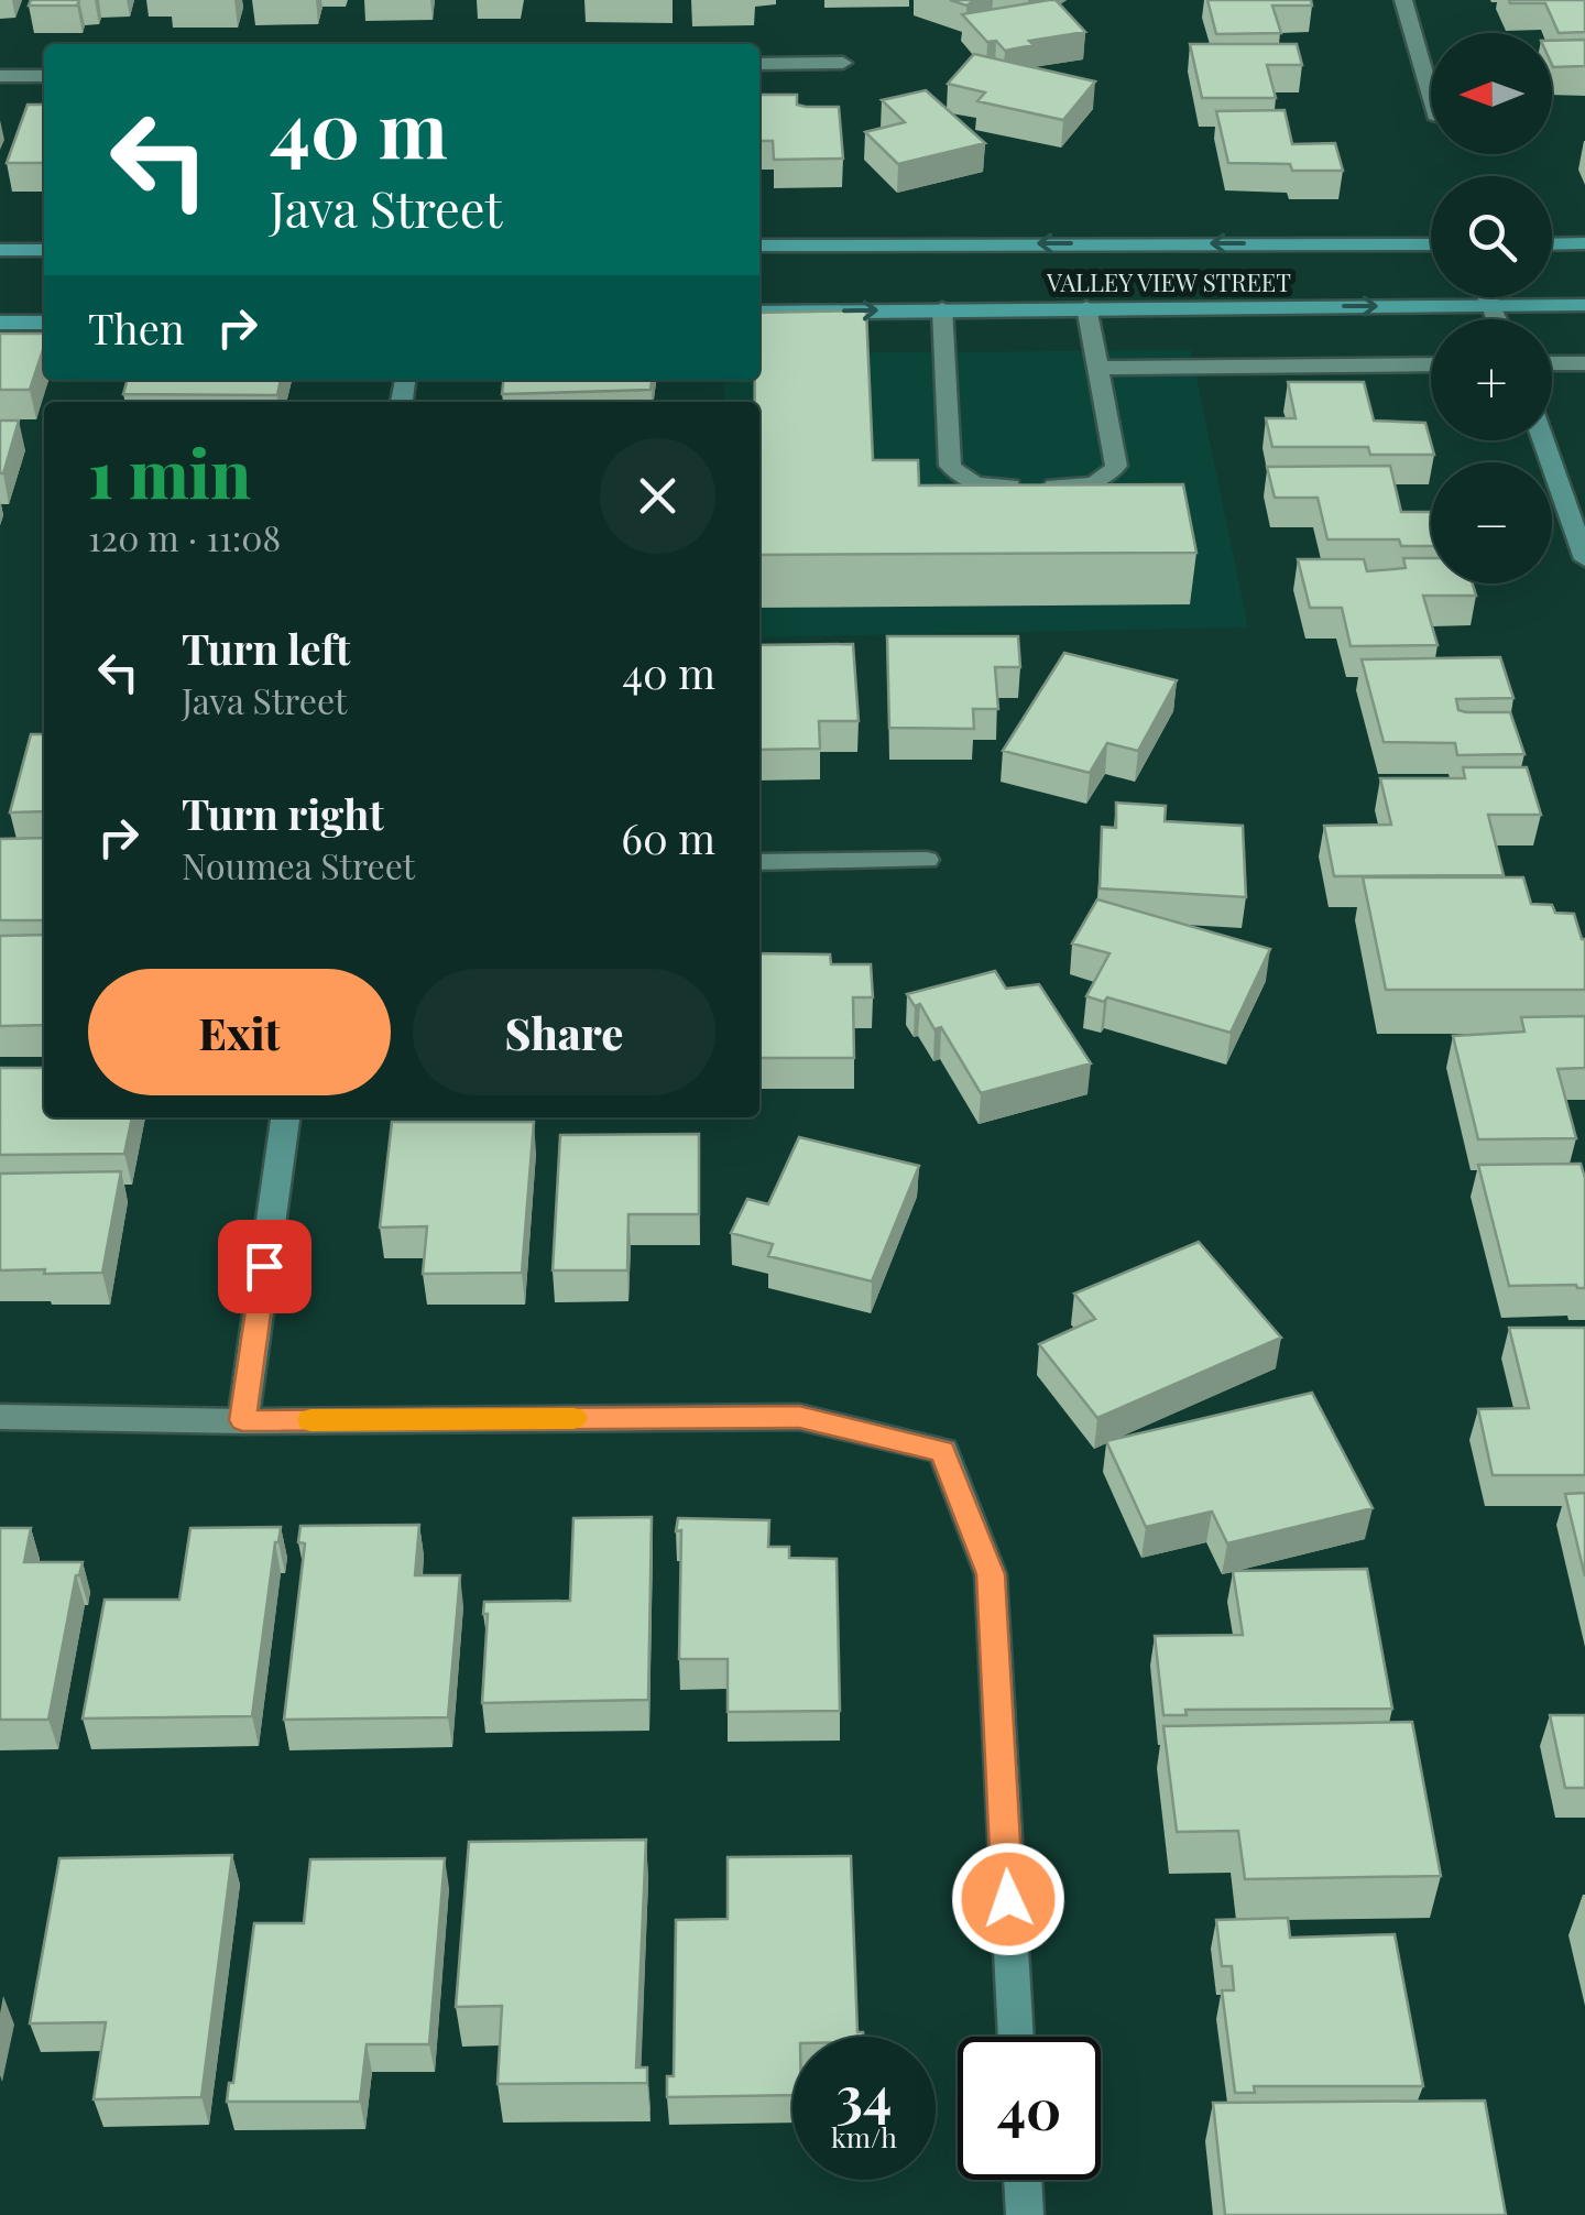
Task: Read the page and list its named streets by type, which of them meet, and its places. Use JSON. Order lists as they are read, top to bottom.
{
  "streets": {
    "main road": ["VALLEY VIEW STREET"]
  },
  "north": "left",
  "page": {
    "map_buttons": ["+", "−"],
    "turn": ["40 m", "Java Street"],
    "then": "Then",
    "heading": ["1 min", "120 m · 11:08"],
    "list": [
      {
        "name": "Turn left",
        "note": "Java Street",
        "value": "40 m"
      },
      {
        "name": "Turn right",
        "note": "Noumea Street",
        "value": "60 m"
      }
    ],
    "buttons": ["Exit", "Share"],
    "speed": "34 km/h",
    "limit": "40"
  }
}
